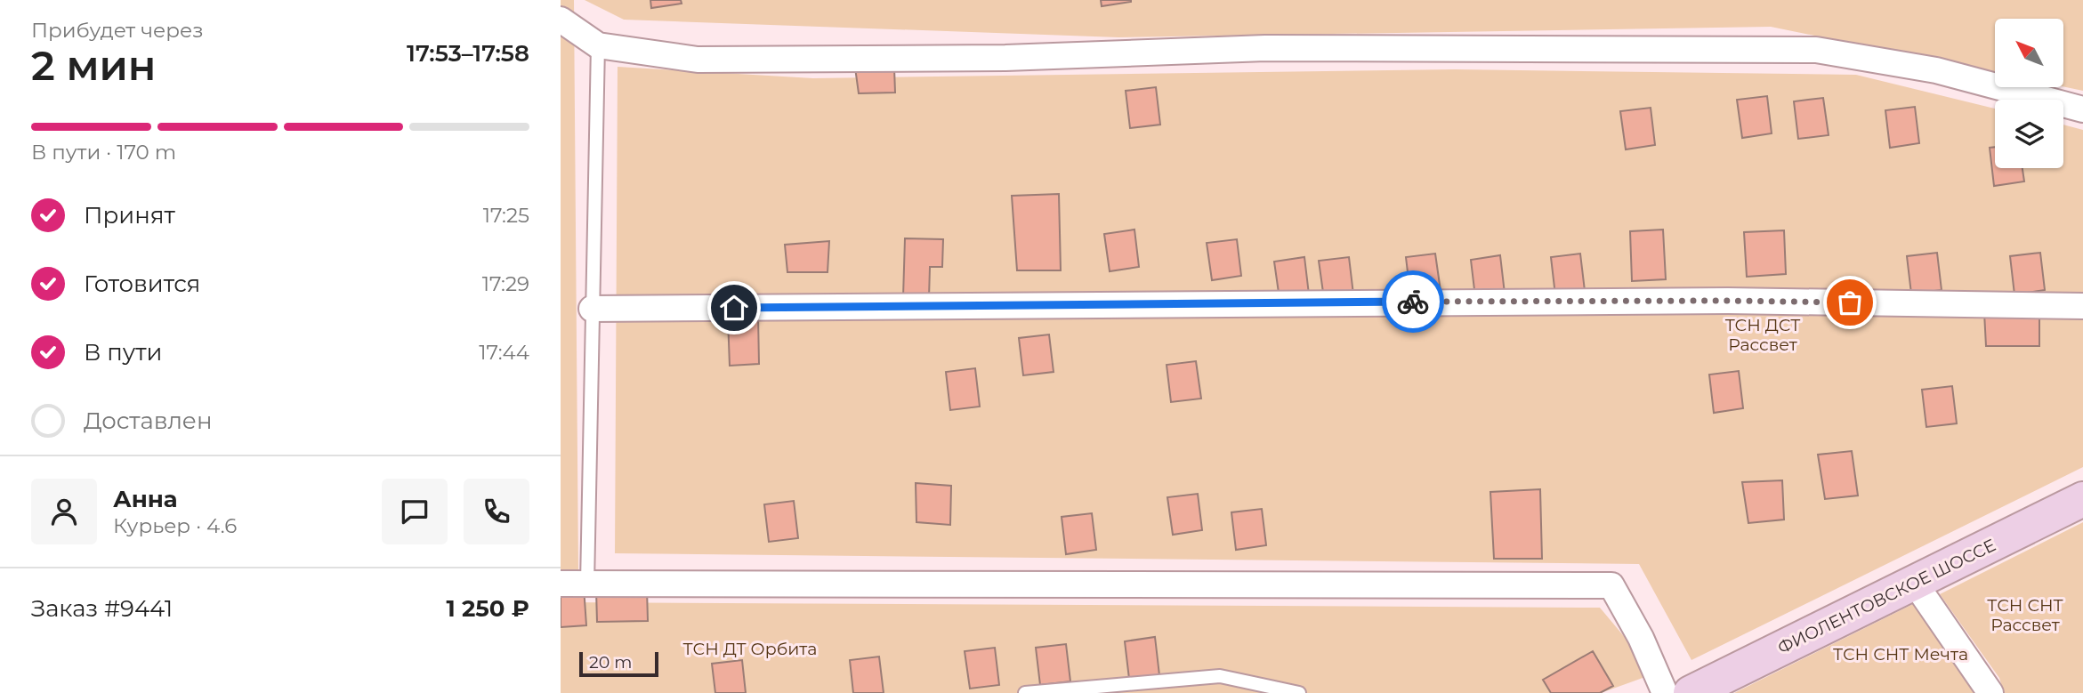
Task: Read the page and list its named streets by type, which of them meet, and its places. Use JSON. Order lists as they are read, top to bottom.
{
  "streets": {
    "main road": ["ФИОЛЕНТОВСКОЕ ШОССЕ"]
  },
  "parks": [
    "ТСН ДСТ Рассвет",
    "ТСН СНТ Рассвет",
    "ТСН ДТ Орбита",
    "ТСН СНТ Мечта"
  ],
  "scale_bar": "20 m",
  "north": "top left",
  "page": {
    "heading": ["2 мин", "Прибудет через", "17:53–17:58"],
    "panel": [
      "Анна",
      "Курьер · 4.6",
      "Заказ #9441",
      "1 250 ₽"
    ],
    "bar": "В пути · 170 m",
    "list": [
      ["Принят", "17:25"],
      ["Готовится", "17:29"],
      ["В пути", "17:44"],
      "Доставлен"
    ],
    "scale": "20 m"
  }
}
